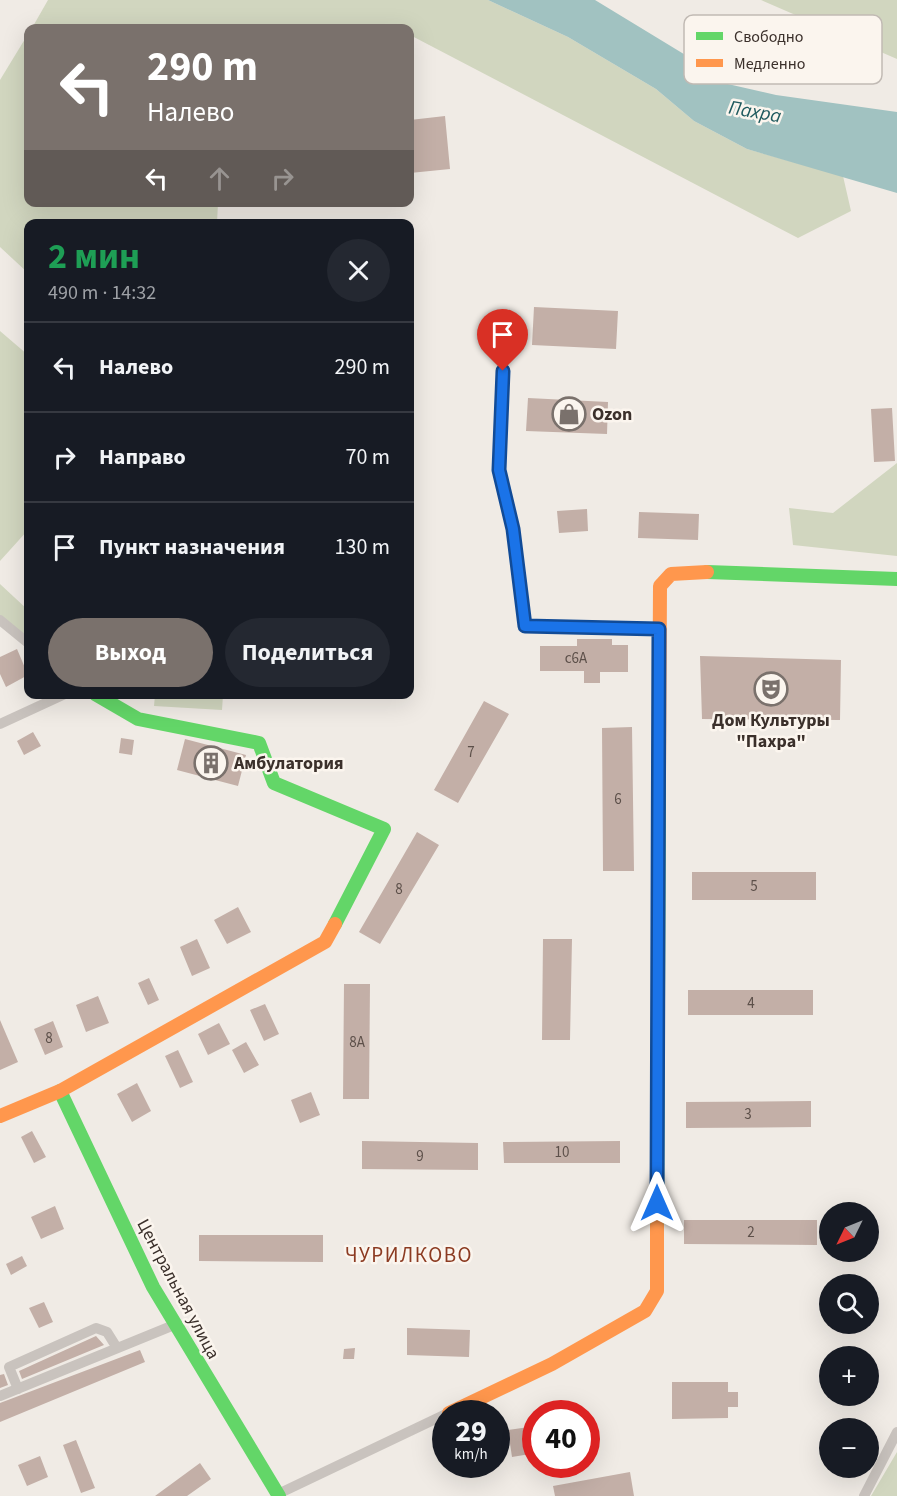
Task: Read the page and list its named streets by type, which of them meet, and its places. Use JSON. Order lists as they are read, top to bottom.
{
  "streets": {
    "street": ["Центральная улица"]
  },
  "districts": ["ЧУРИЛКОВО"],
  "water": ["Пахра"],
  "places": {
    "shop": ["Ozon"],
    "theatre": ["Дом Культуры \"Пахра\""],
    "building": ["Амбулатория"]
  },
  "house_numbers": [
    "с6А",
    "7",
    "6",
    "5",
    "8",
    "4",
    "8",
    "8А",
    "3",
    "10",
    "9",
    "2"
  ],
  "legend": ["Свободно", "Медленно"],
  "north": "bottom left",
  "page": {
    "turn": ["290 m", "Налево"],
    "heading": ["2 мин", "490 m · 14:32"],
    "list": [
      {
        "name": "Налево",
        "value": "290 m"
      },
      {
        "name": "Направо",
        "value": "70 m"
      },
      {
        "name": "Пункт назначения",
        "value": "130 m"
      }
    ],
    "buttons": ["Выход", "Поделиться"],
    "map_buttons": ["+", "−"],
    "speed": "29 km/h",
    "limit": "40"
  }
}
